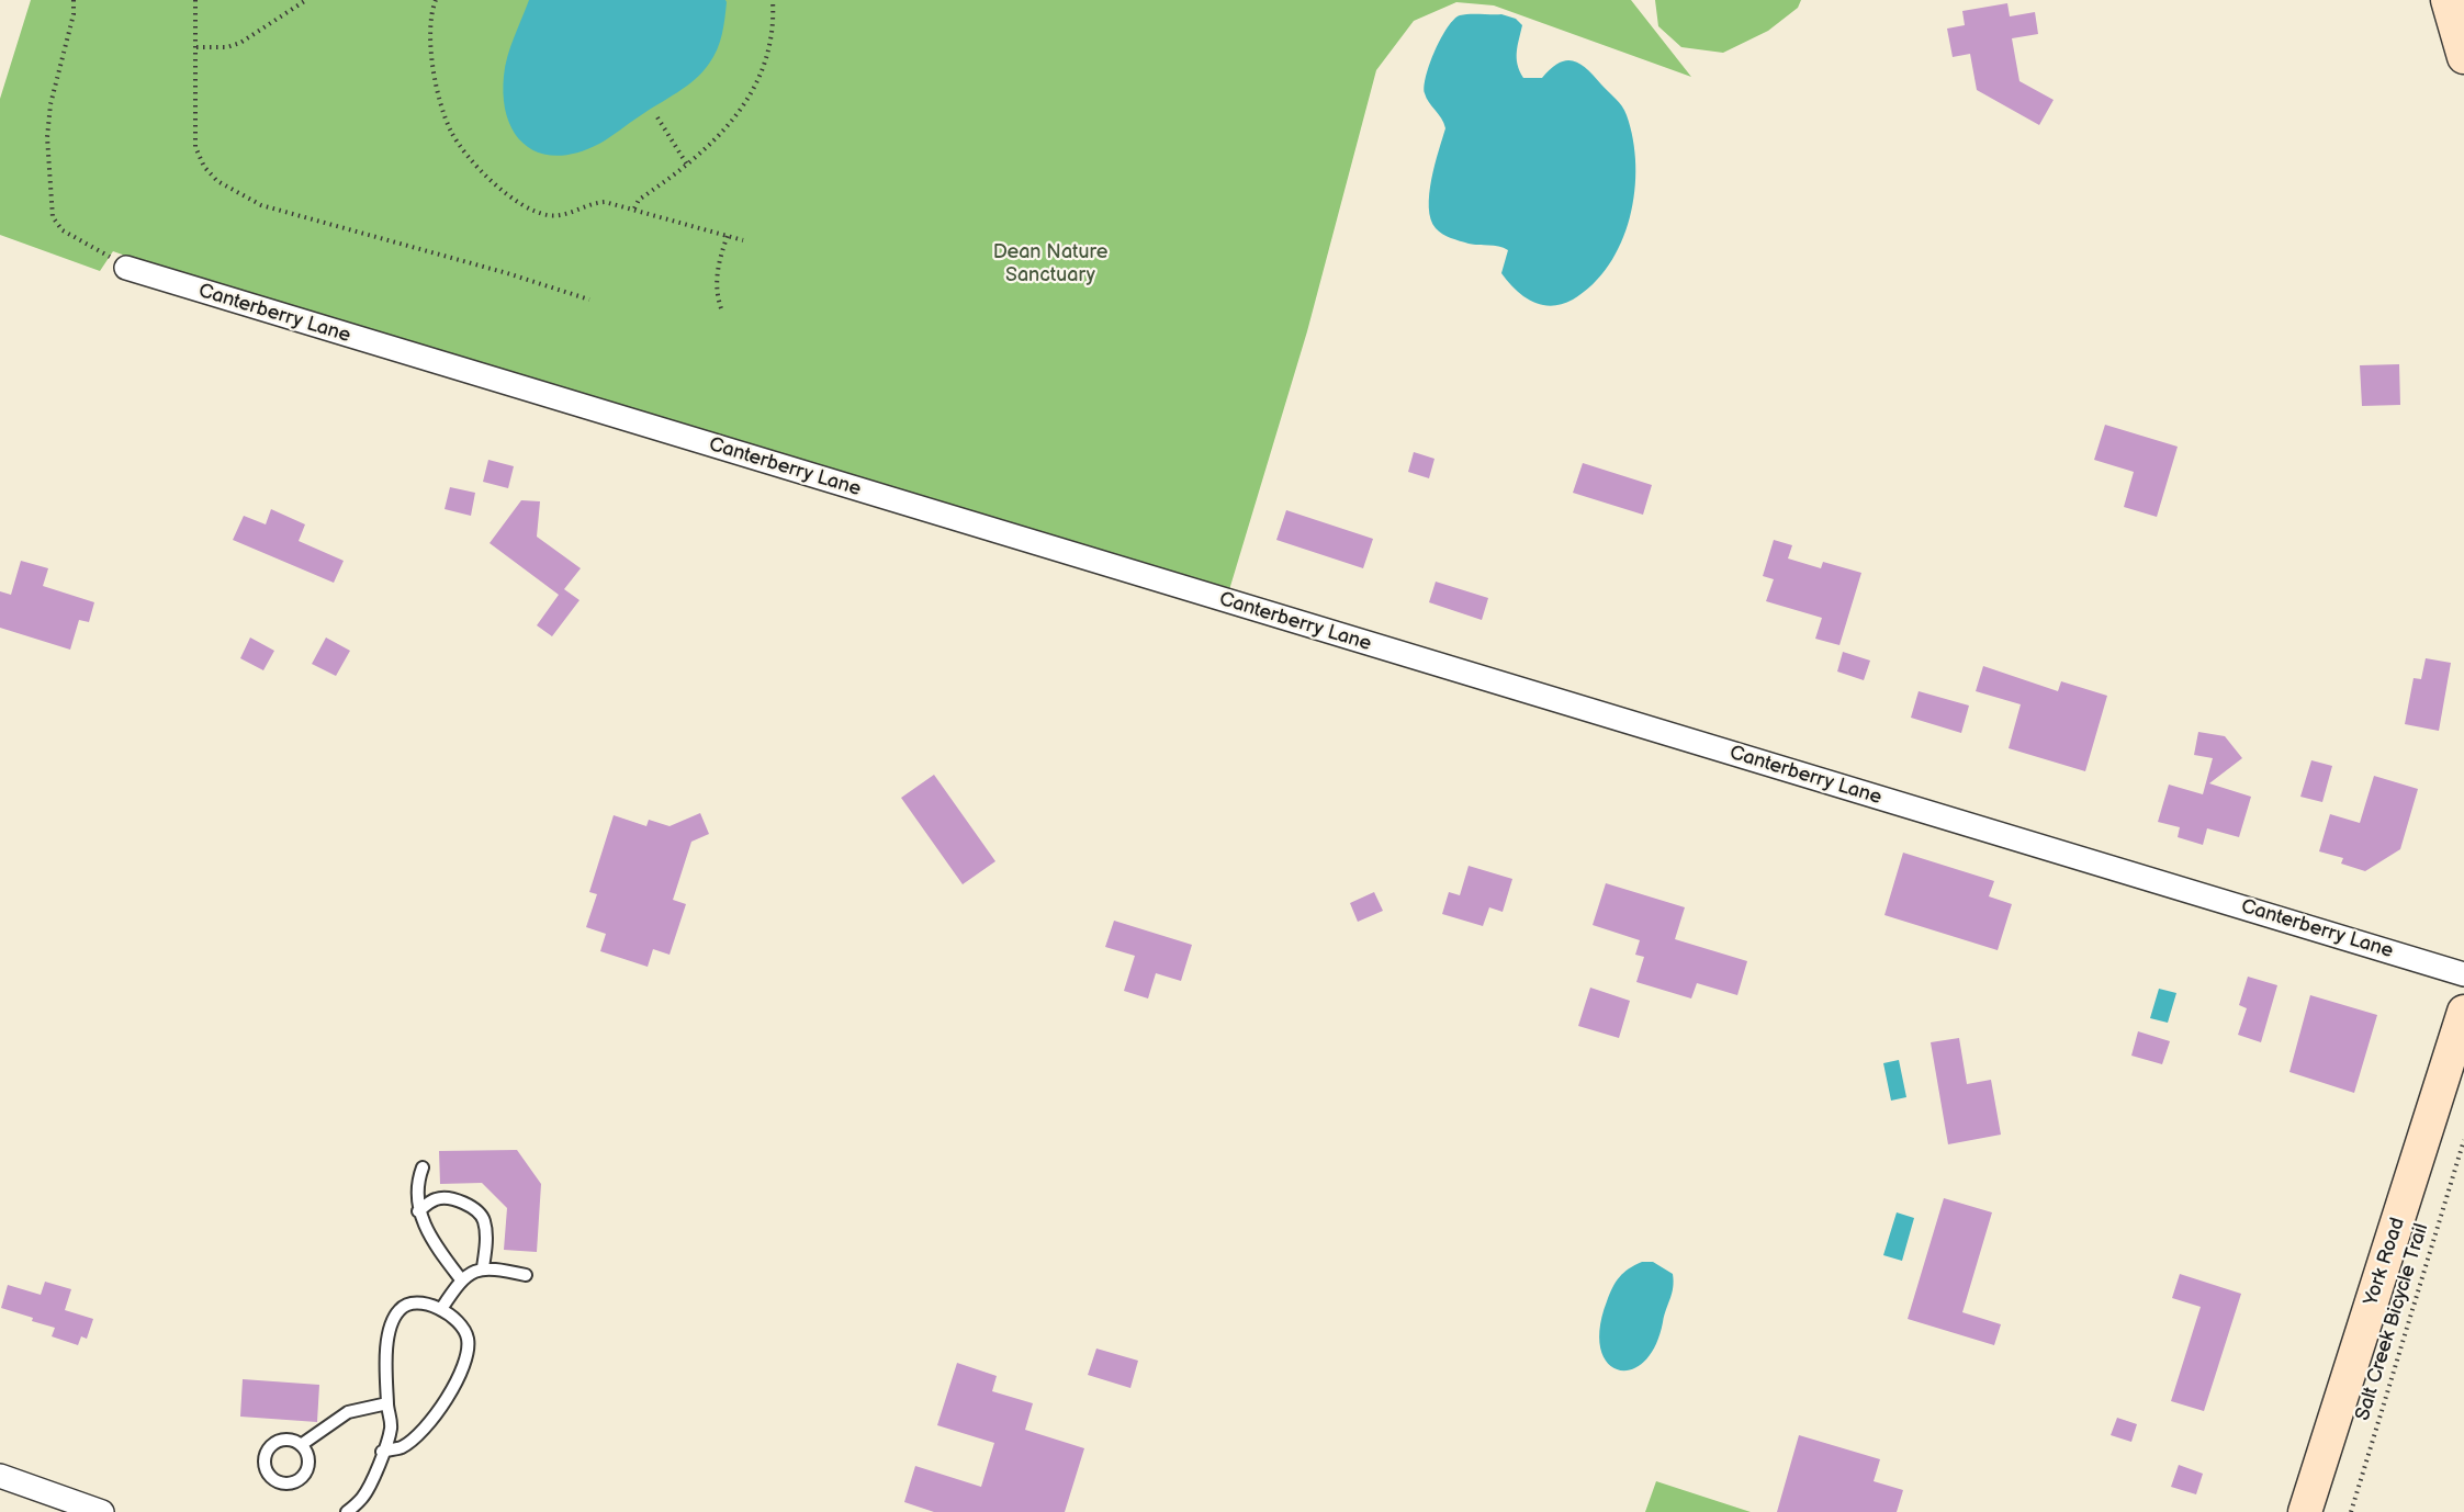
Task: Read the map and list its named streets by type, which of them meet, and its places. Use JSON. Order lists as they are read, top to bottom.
{
  "streets": {
    "main road": ["York Road"],
    "street": ["Canterberry Lane"],
    "path": ["Salt Creek Bicycle Trail"]
  },
  "parks": ["Dean Nature Sanctuary"]
}
